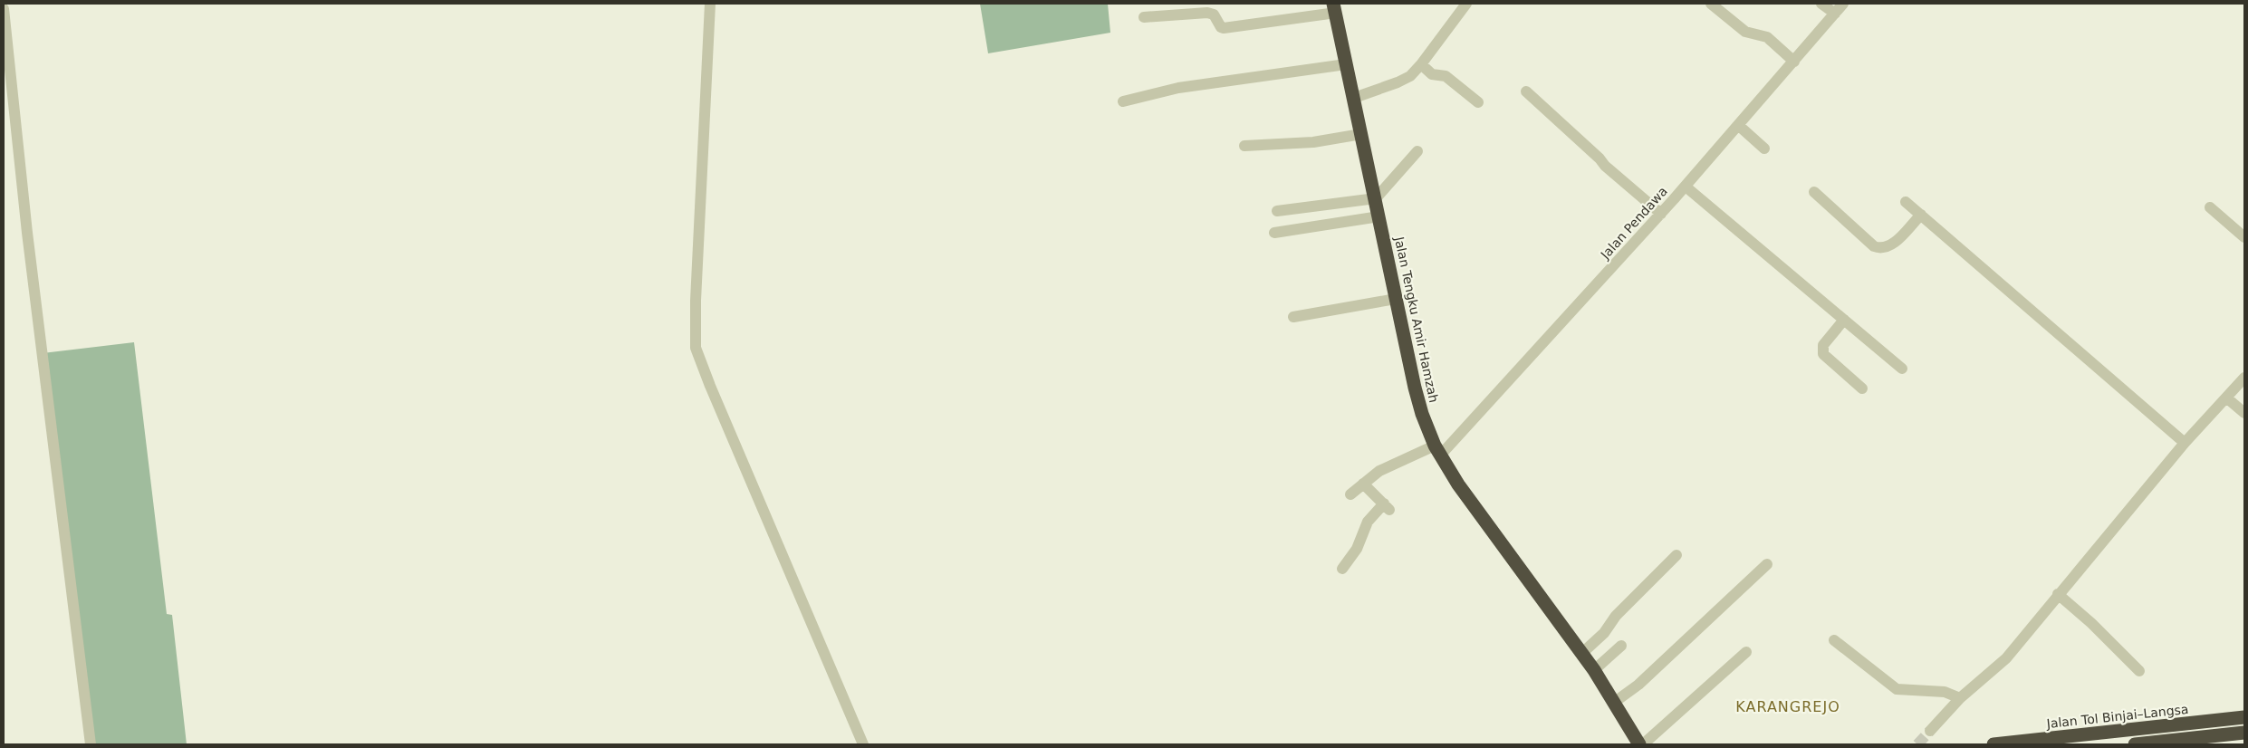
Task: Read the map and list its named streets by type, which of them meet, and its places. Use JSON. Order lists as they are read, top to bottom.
{
  "streets": {
    "highway": ["Jalan Tengku Amir Hamzah", "Jalan Tol Binjai–Langsa"],
    "street": ["Jalan Pendawa"]
  },
  "crossings": [
    ["Jalan Pendawa", "Jalan Tengku Amir Hamzah"]
  ],
  "districts": ["KARANGREJO"]
}
